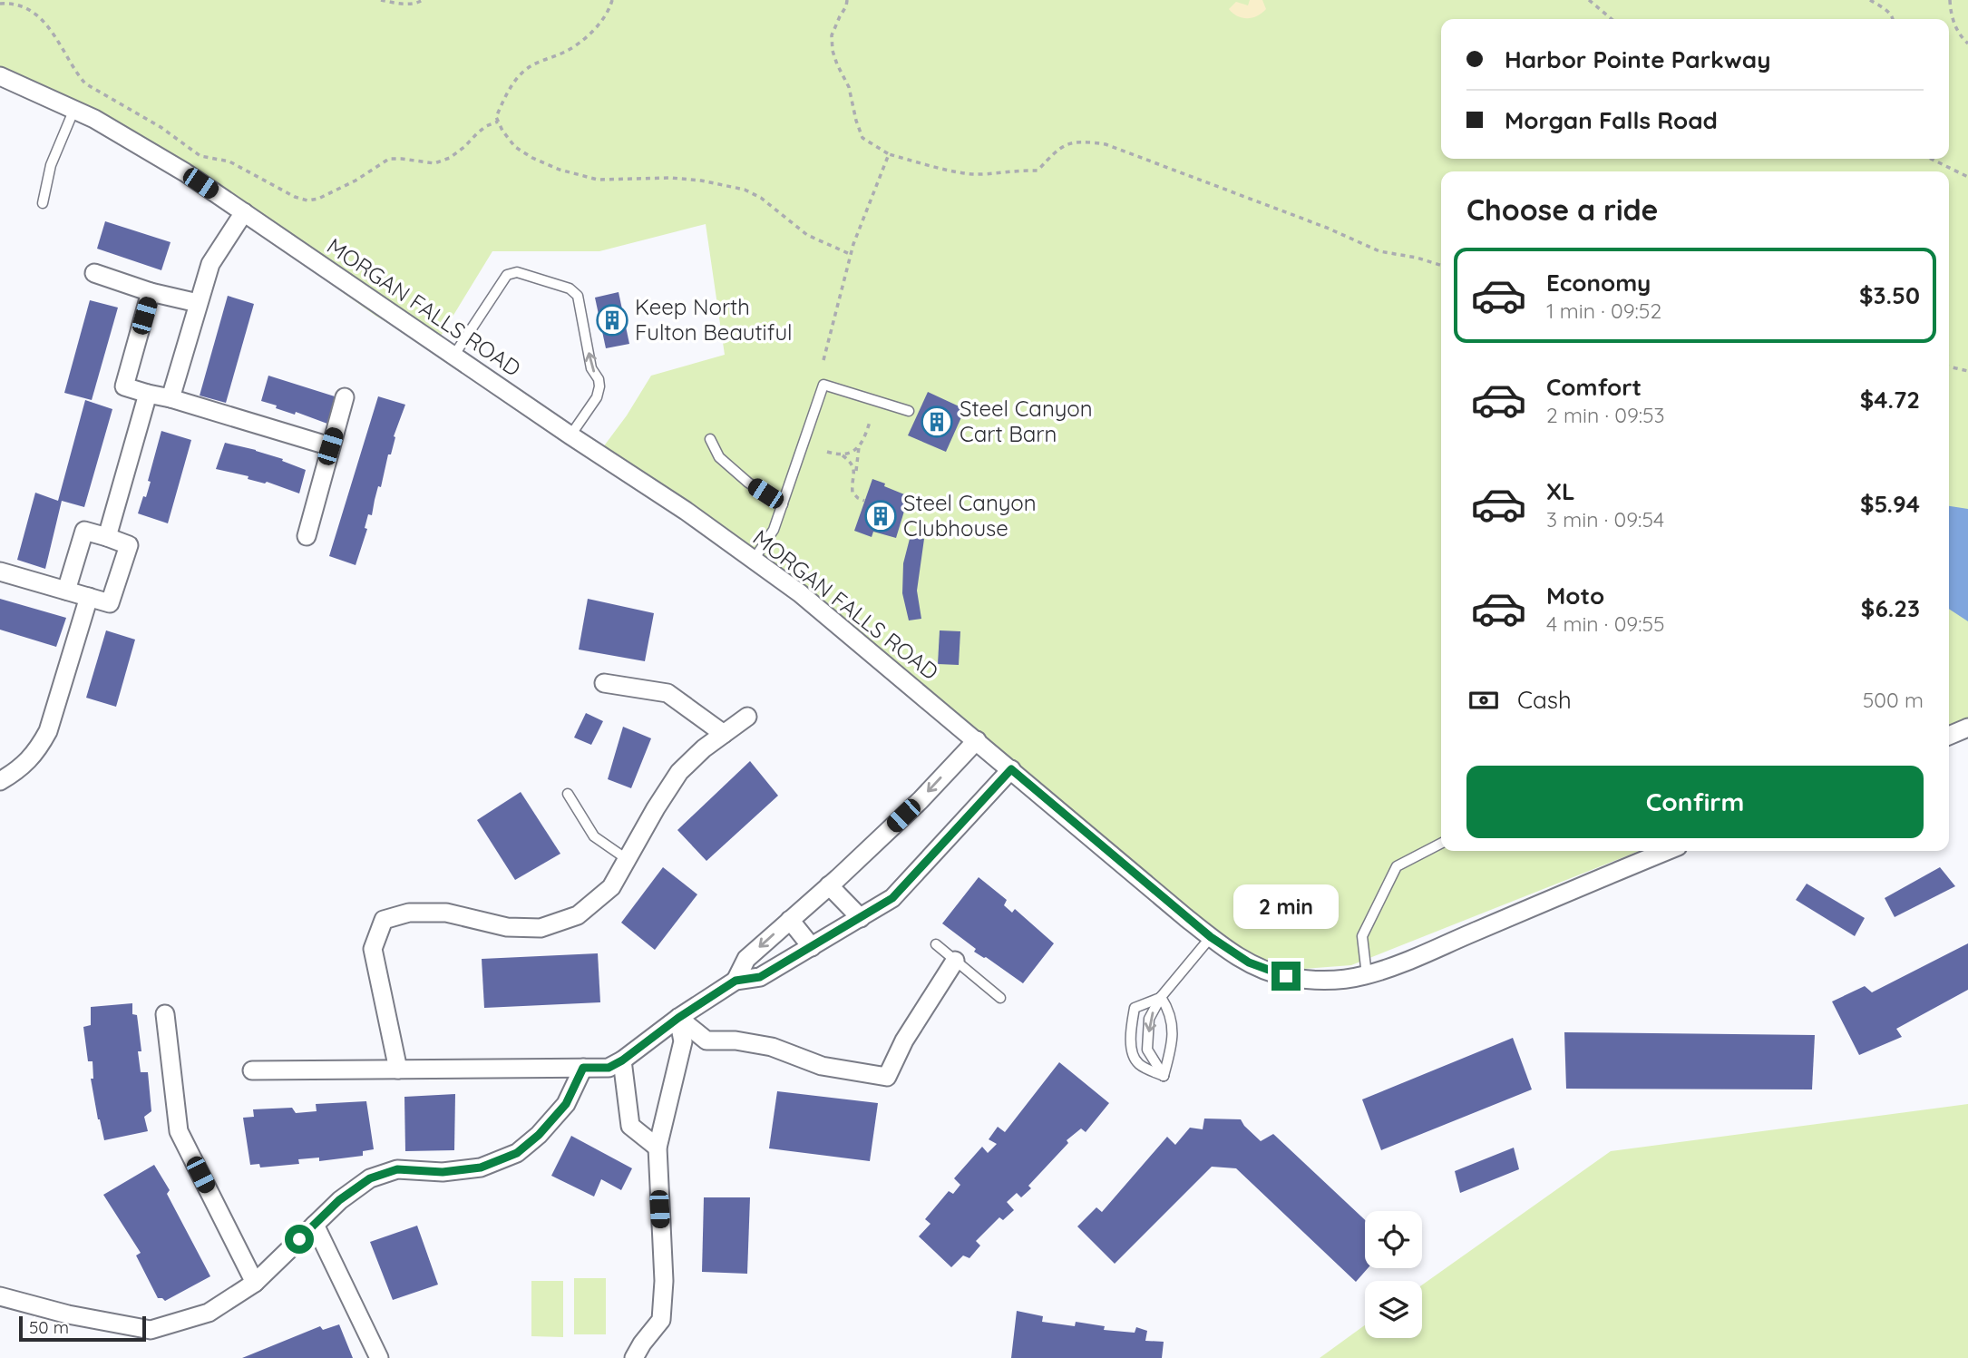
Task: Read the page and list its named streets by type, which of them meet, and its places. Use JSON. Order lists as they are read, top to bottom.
{
  "streets": {
    "street": ["MORGAN FALLS ROAD"]
  },
  "places": {
    "building": ["Keep North Fulton Beautiful", "Steel Canyon Cart Barn", "Steel Canyon Clubhouse"]
  },
  "scale_bar": "50 m",
  "page": {
    "banner": ["Harbor Pointe Parkway", "Morgan Falls Road"],
    "heading": "Choose a ride",
    "list": [
      {
        "name": "Economy",
        "note": "1 min · 09:52",
        "value": "$3.50"
      },
      {
        "name": "Comfort",
        "note": "2 min · 09:53",
        "value": "$4.72"
      },
      {
        "name": "XL",
        "note": "3 min · 09:54",
        "value": "$5.94"
      },
      {
        "name": "Moto",
        "note": "4 min · 09:55",
        "value": "$6.23"
      }
    ],
    "pay": ["Cash", "500 m"],
    "buttons": "Confirm",
    "bubble": "2 min",
    "scale": "50 m"
  }
}
